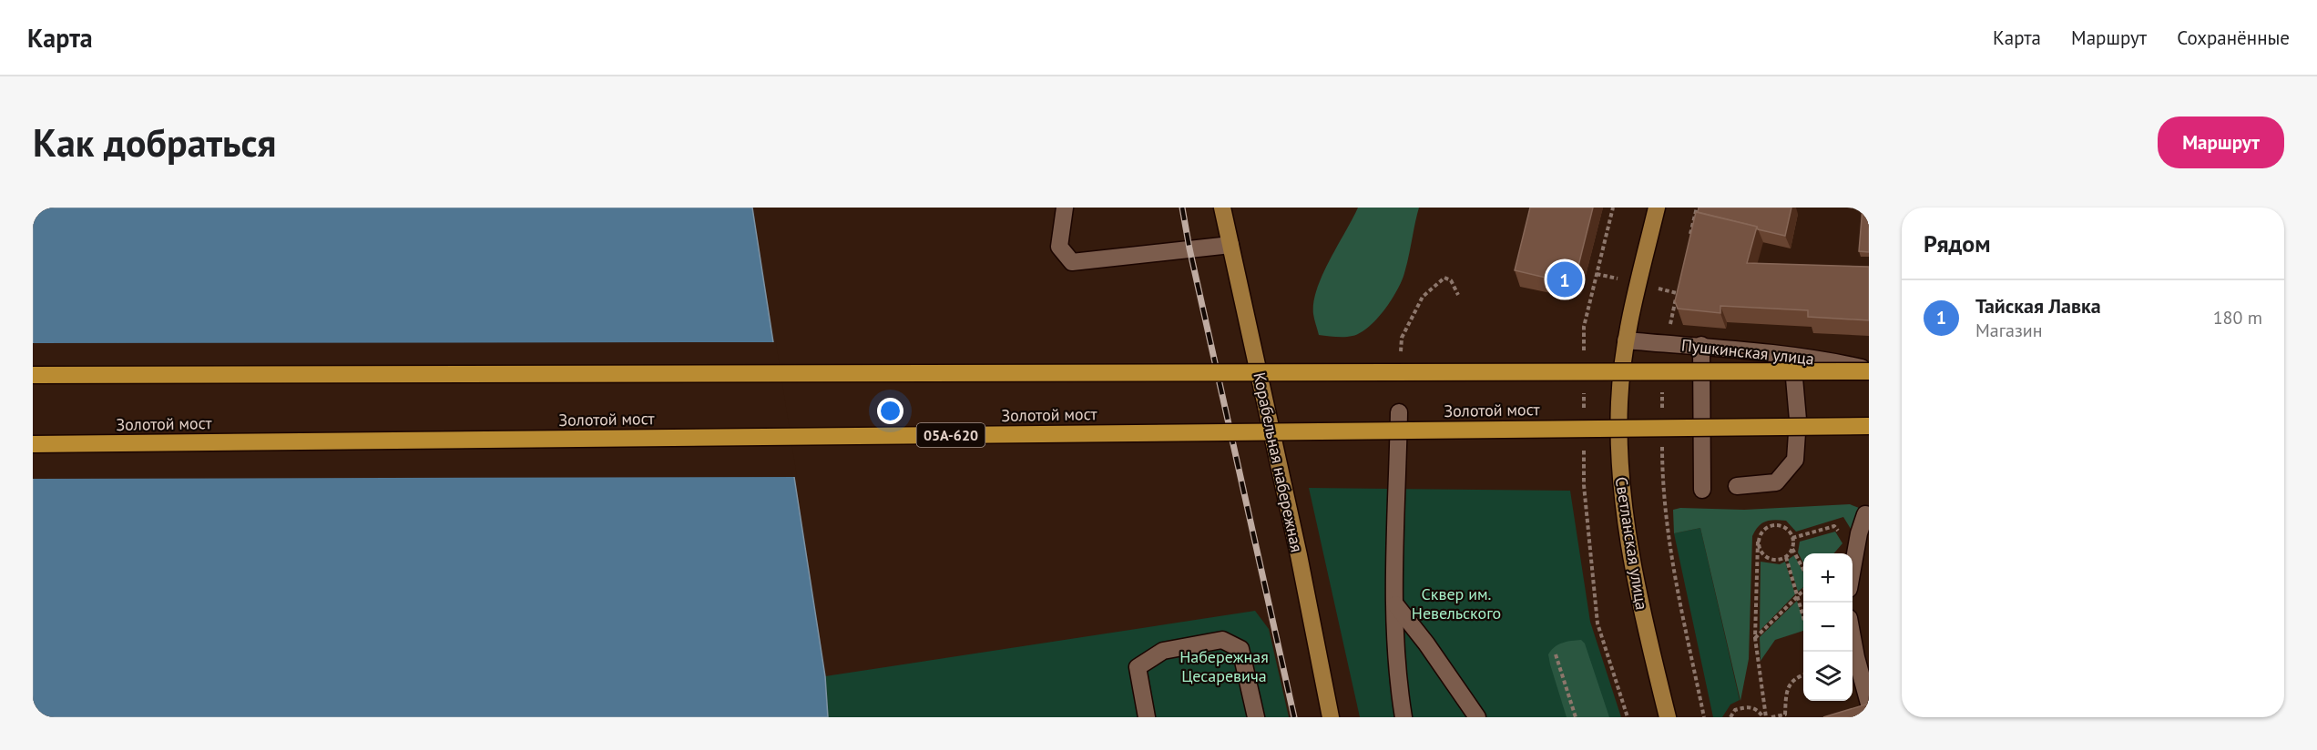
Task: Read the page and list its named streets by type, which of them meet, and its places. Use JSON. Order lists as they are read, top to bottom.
{
  "streets": {
    "highway": ["Золотой мост", "05А-620"],
    "main road": ["Корабельная набережная", "Светланская улица"],
    "street": ["Пушкинская улица"]
  },
  "crossings": [
    ["Пушкинская улица", "Светланская улица"]
  ],
  "parks": ["Сквер им. Невельского", "Набережная Цесаревича"],
  "page": {
    "header": "Карта",
    "nav": ["Карта", "Маршрут", "Сохранённые"],
    "buttons": "Маршрут",
    "title": "Как добраться",
    "heading": "Рядом",
    "pins": "1",
    "list": [
      {
        "mark": "1",
        "name": "Тайская Лавка",
        "note": "Магазин",
        "value": "180 m"
      }
    ],
    "map_buttons": ["+", "−"]
  }
}
